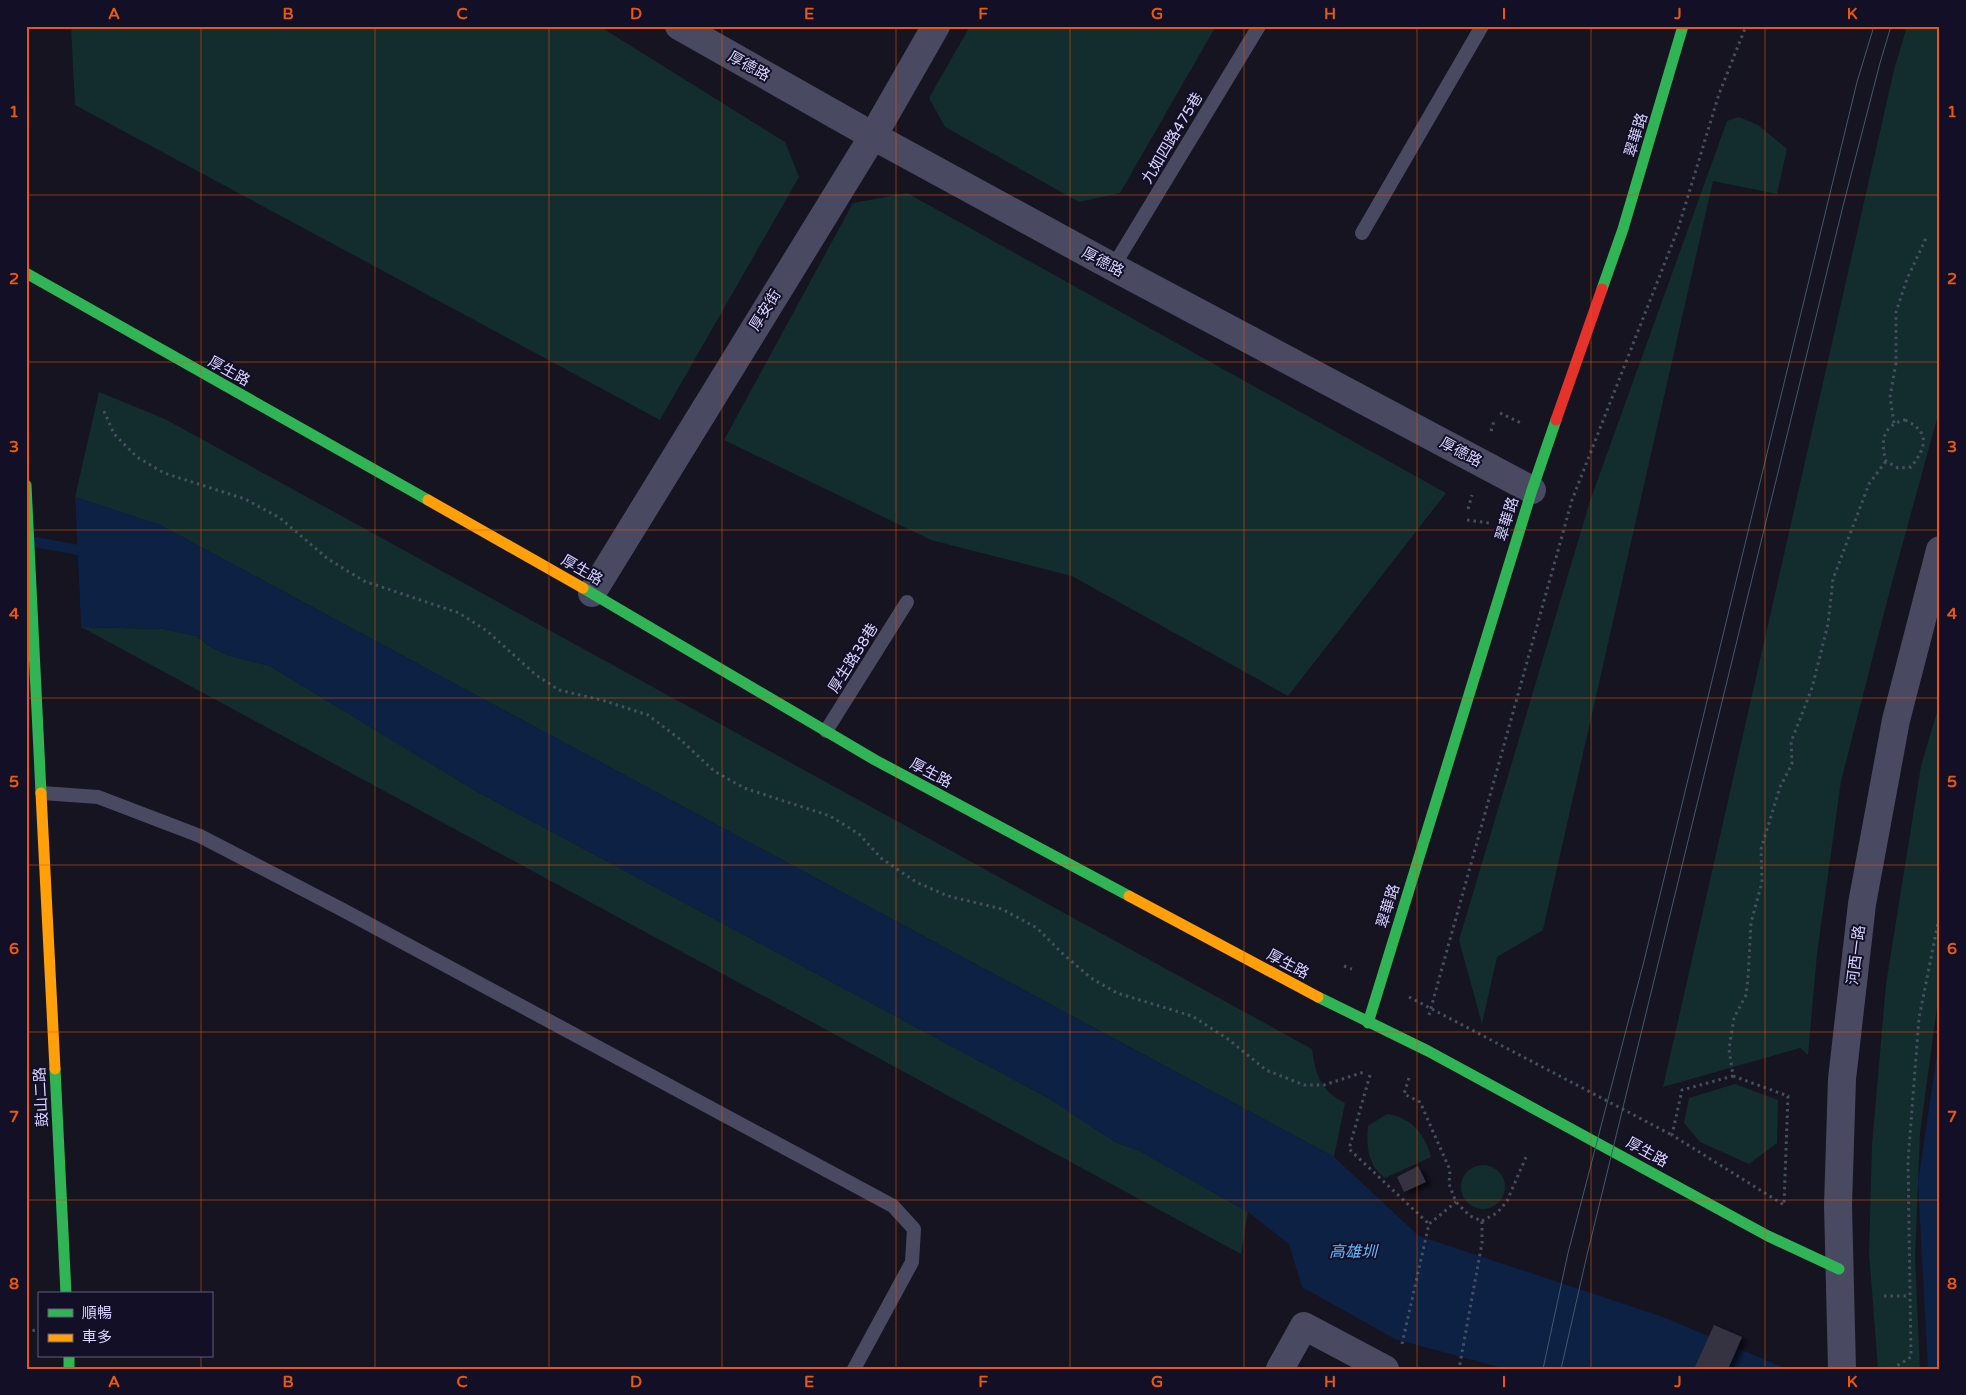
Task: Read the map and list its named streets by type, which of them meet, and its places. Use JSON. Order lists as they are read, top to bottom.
{
  "streets": {
    "street": [
      "厚德路",
      "翠華路",
      "厚安街",
      "厚生路",
      "河西一路",
      "鼓山二路"
    ],
    "lane": ["九如四路475巷", "厚生路38巷"]
  },
  "crossings": [
    ["厚德路", "翠華路"],
    ["厚德路", "九如四路475巷"],
    ["厚德路", "厚安街"],
    ["翠華路", "厚生路"],
    ["厚安街", "厚生路"],
    ["厚生路", "厚生路38巷"],
    ["厚生路", "河西一路"]
  ],
  "water": ["高雄圳"],
  "legend": ["順暢", "車多"],
  "grid": {
    "columns": [
      "A",
      "B",
      "C",
      "D",
      "E",
      "F",
      "G",
      "H",
      "I",
      "J",
      "K"
    ],
    "rows": [
      "1",
      "2",
      "3",
      "4",
      "5",
      "6",
      "7",
      "8"
    ]
  }
}
